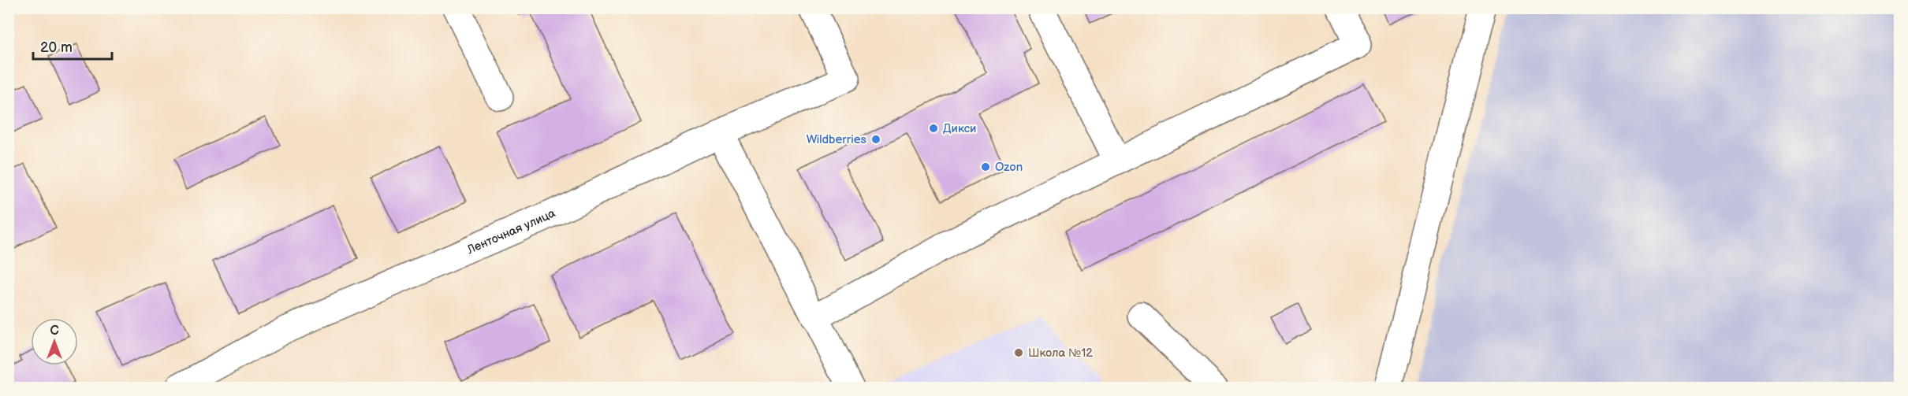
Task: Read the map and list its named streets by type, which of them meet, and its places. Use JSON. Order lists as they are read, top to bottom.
{
  "streets": {
    "street": ["Ленточная улица"]
  },
  "places": [
    "Дикси",
    "Wildberries",
    "Ozon",
    "Школа №12"
  ],
  "scale_bar": "20 m",
  "north": "top"
}
